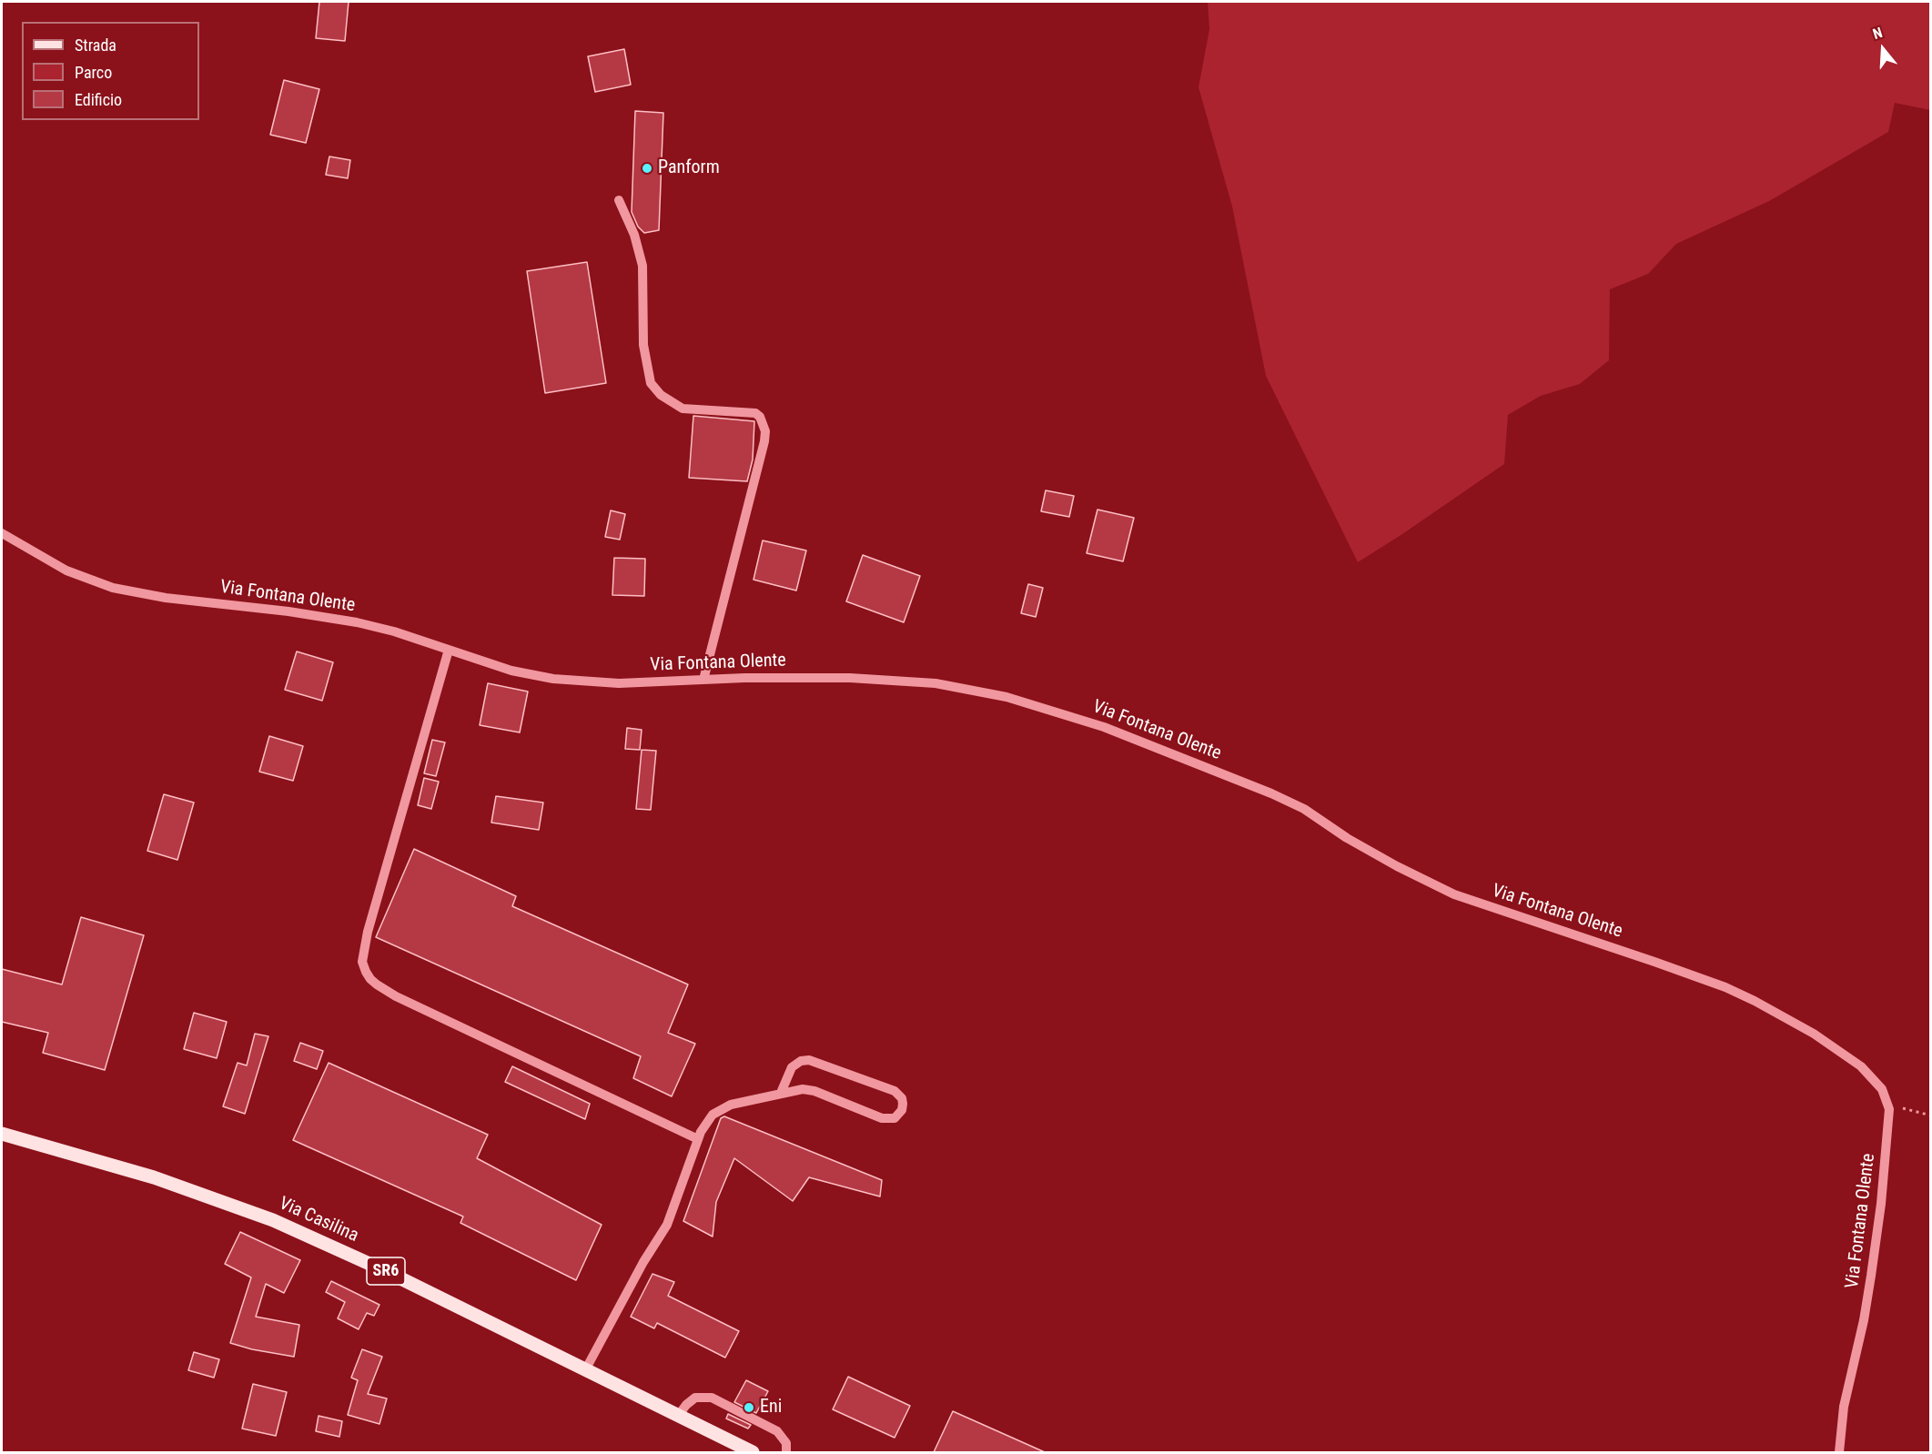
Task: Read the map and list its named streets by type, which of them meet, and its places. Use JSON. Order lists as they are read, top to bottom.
{
  "streets": {
    "main road": ["Via Casilina", "SR6"],
    "street": ["Via Fontana Olente"]
  },
  "places": ["Panform", "Eni"],
  "legend": ["Strada", "Parco", "Edificio"],
  "north": "top"
}
